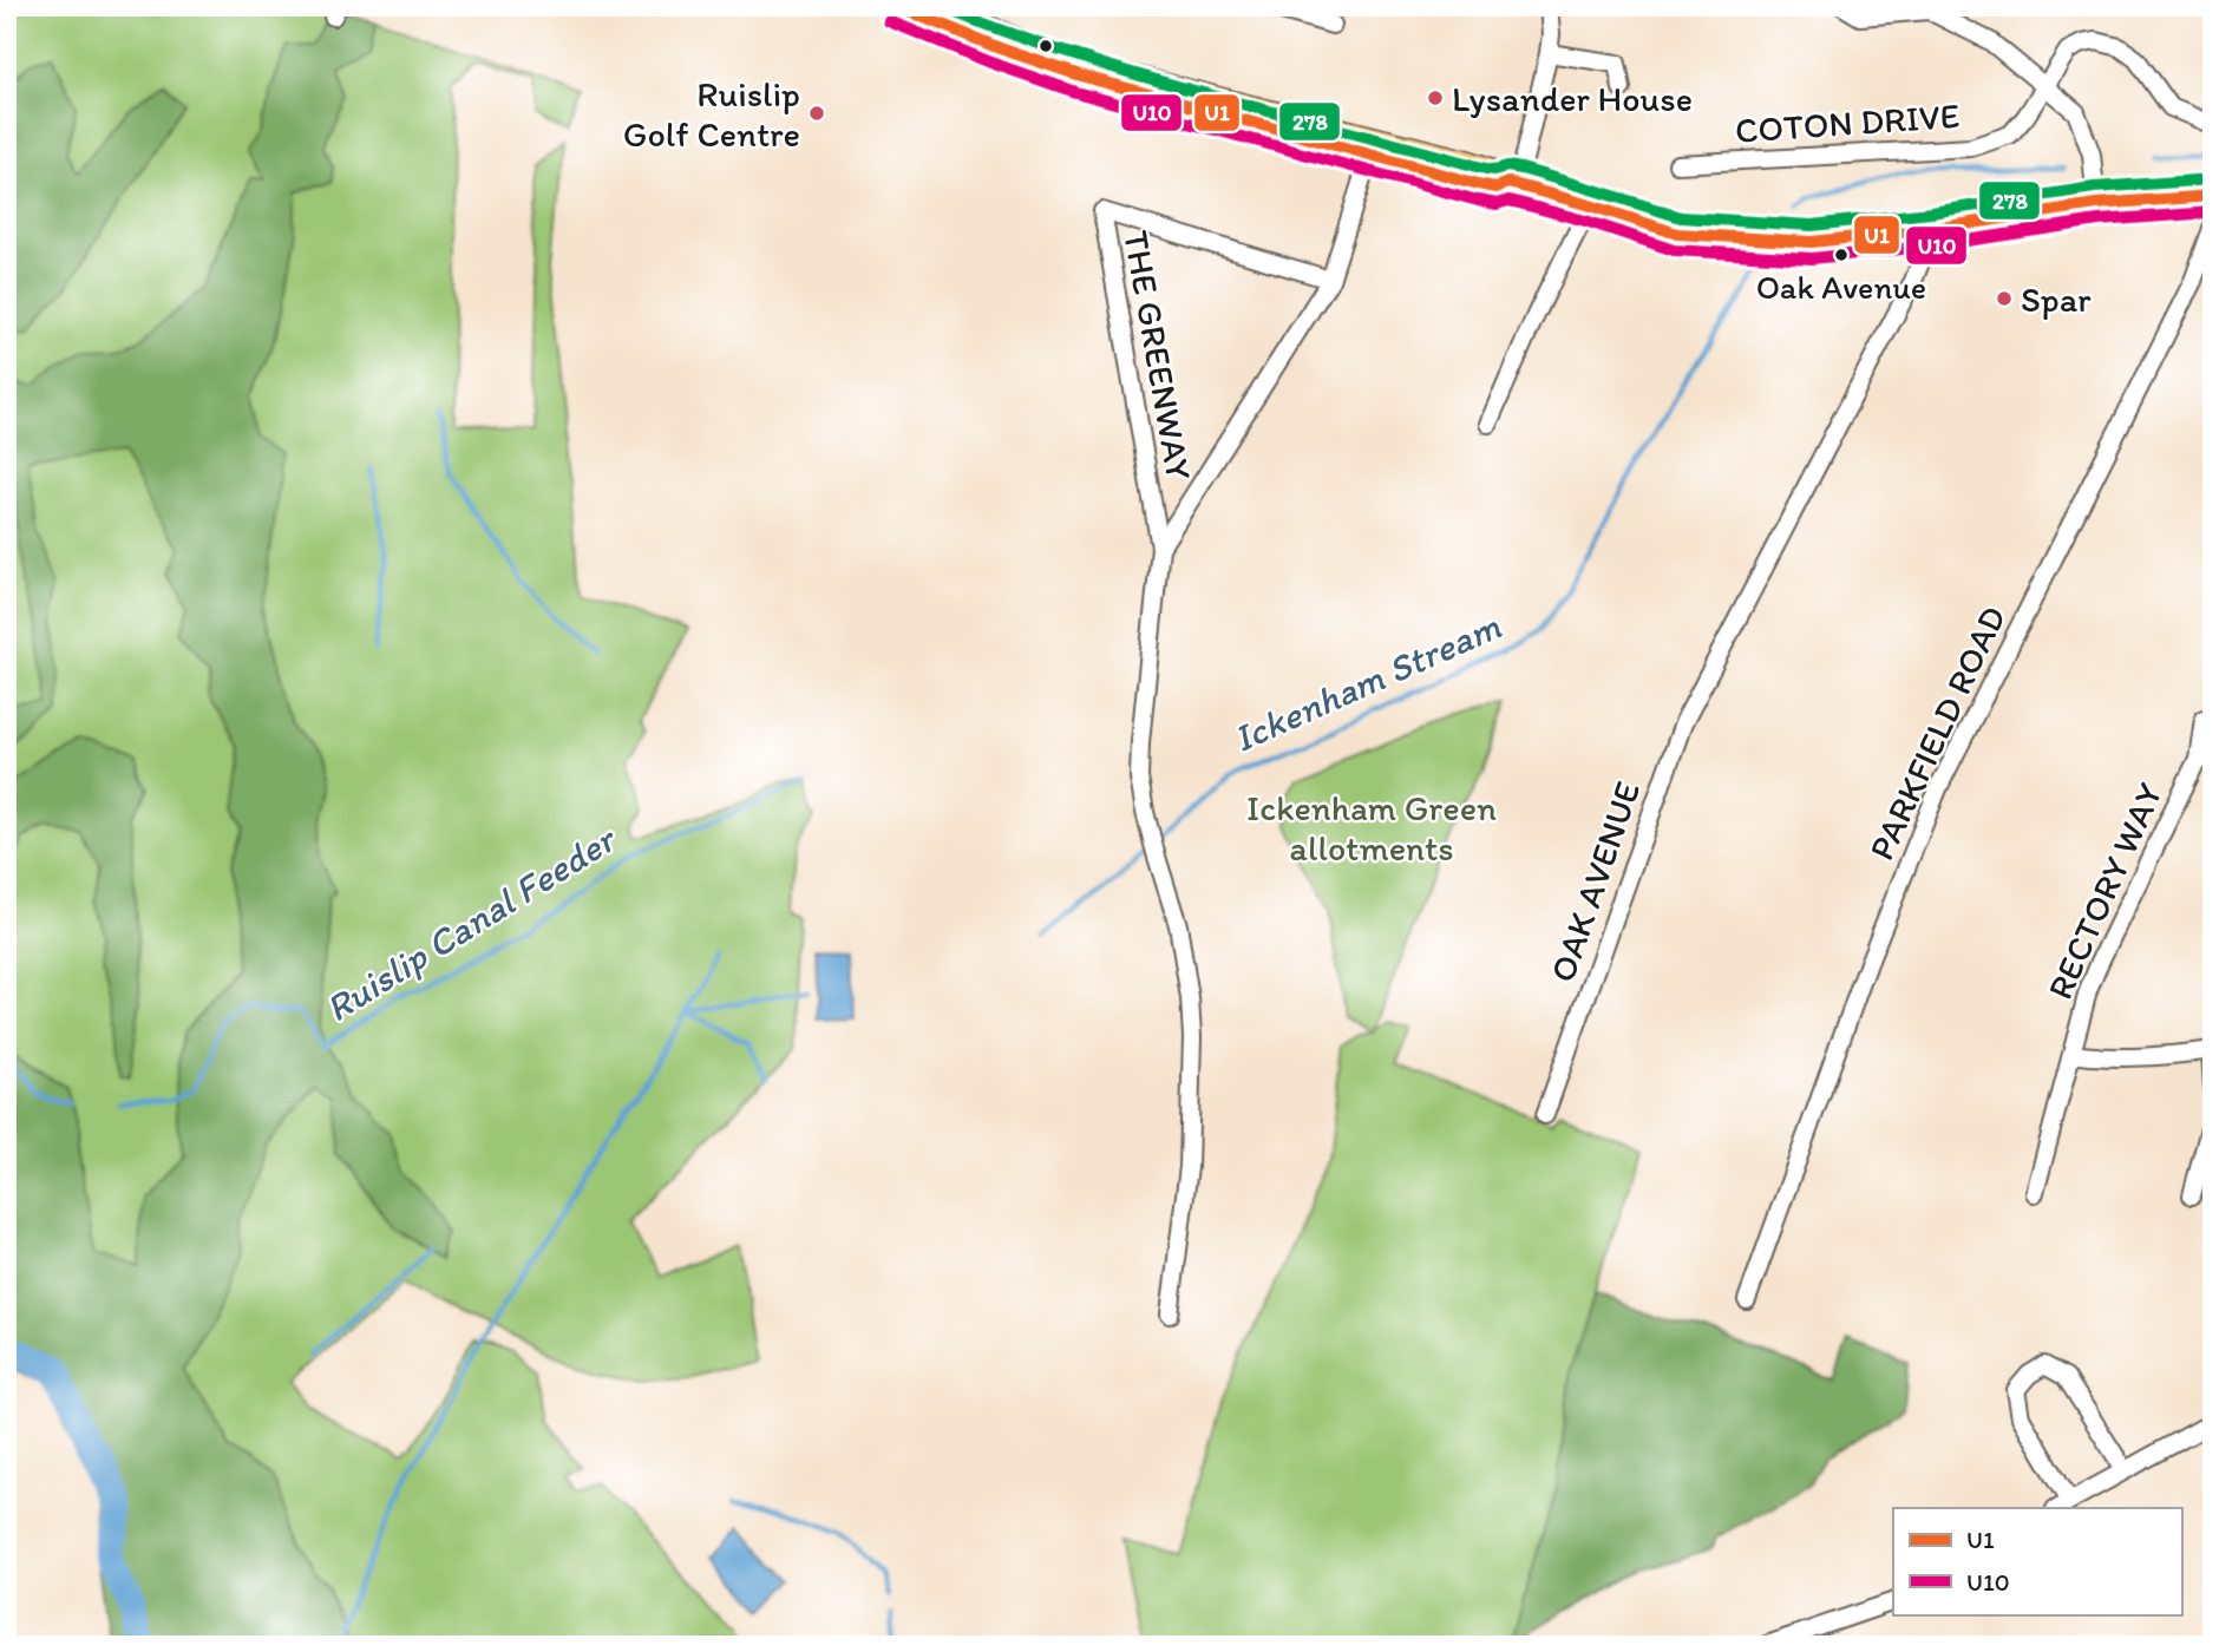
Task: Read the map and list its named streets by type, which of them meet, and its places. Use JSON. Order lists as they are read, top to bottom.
{
  "streets": {
    "street": [
      "COTON DRIVE",
      "THE GREENWAY",
      "PARKFIELD ROAD",
      "OAK AVENUE",
      "RECTORY WAY"
    ]
  },
  "water": ["Ickenham Stream", "Ruislip Canal Feeder"],
  "parks": ["Ickenham Green allotments"],
  "places": [
    "Lysander House",
    "Ruislip Golf Centre",
    "Oak Avenue",
    "Spar"
  ],
  "lines": ["transit line U1", "transit line 278", "transit line U10"],
  "legend": ["U1", "U10"]
}
